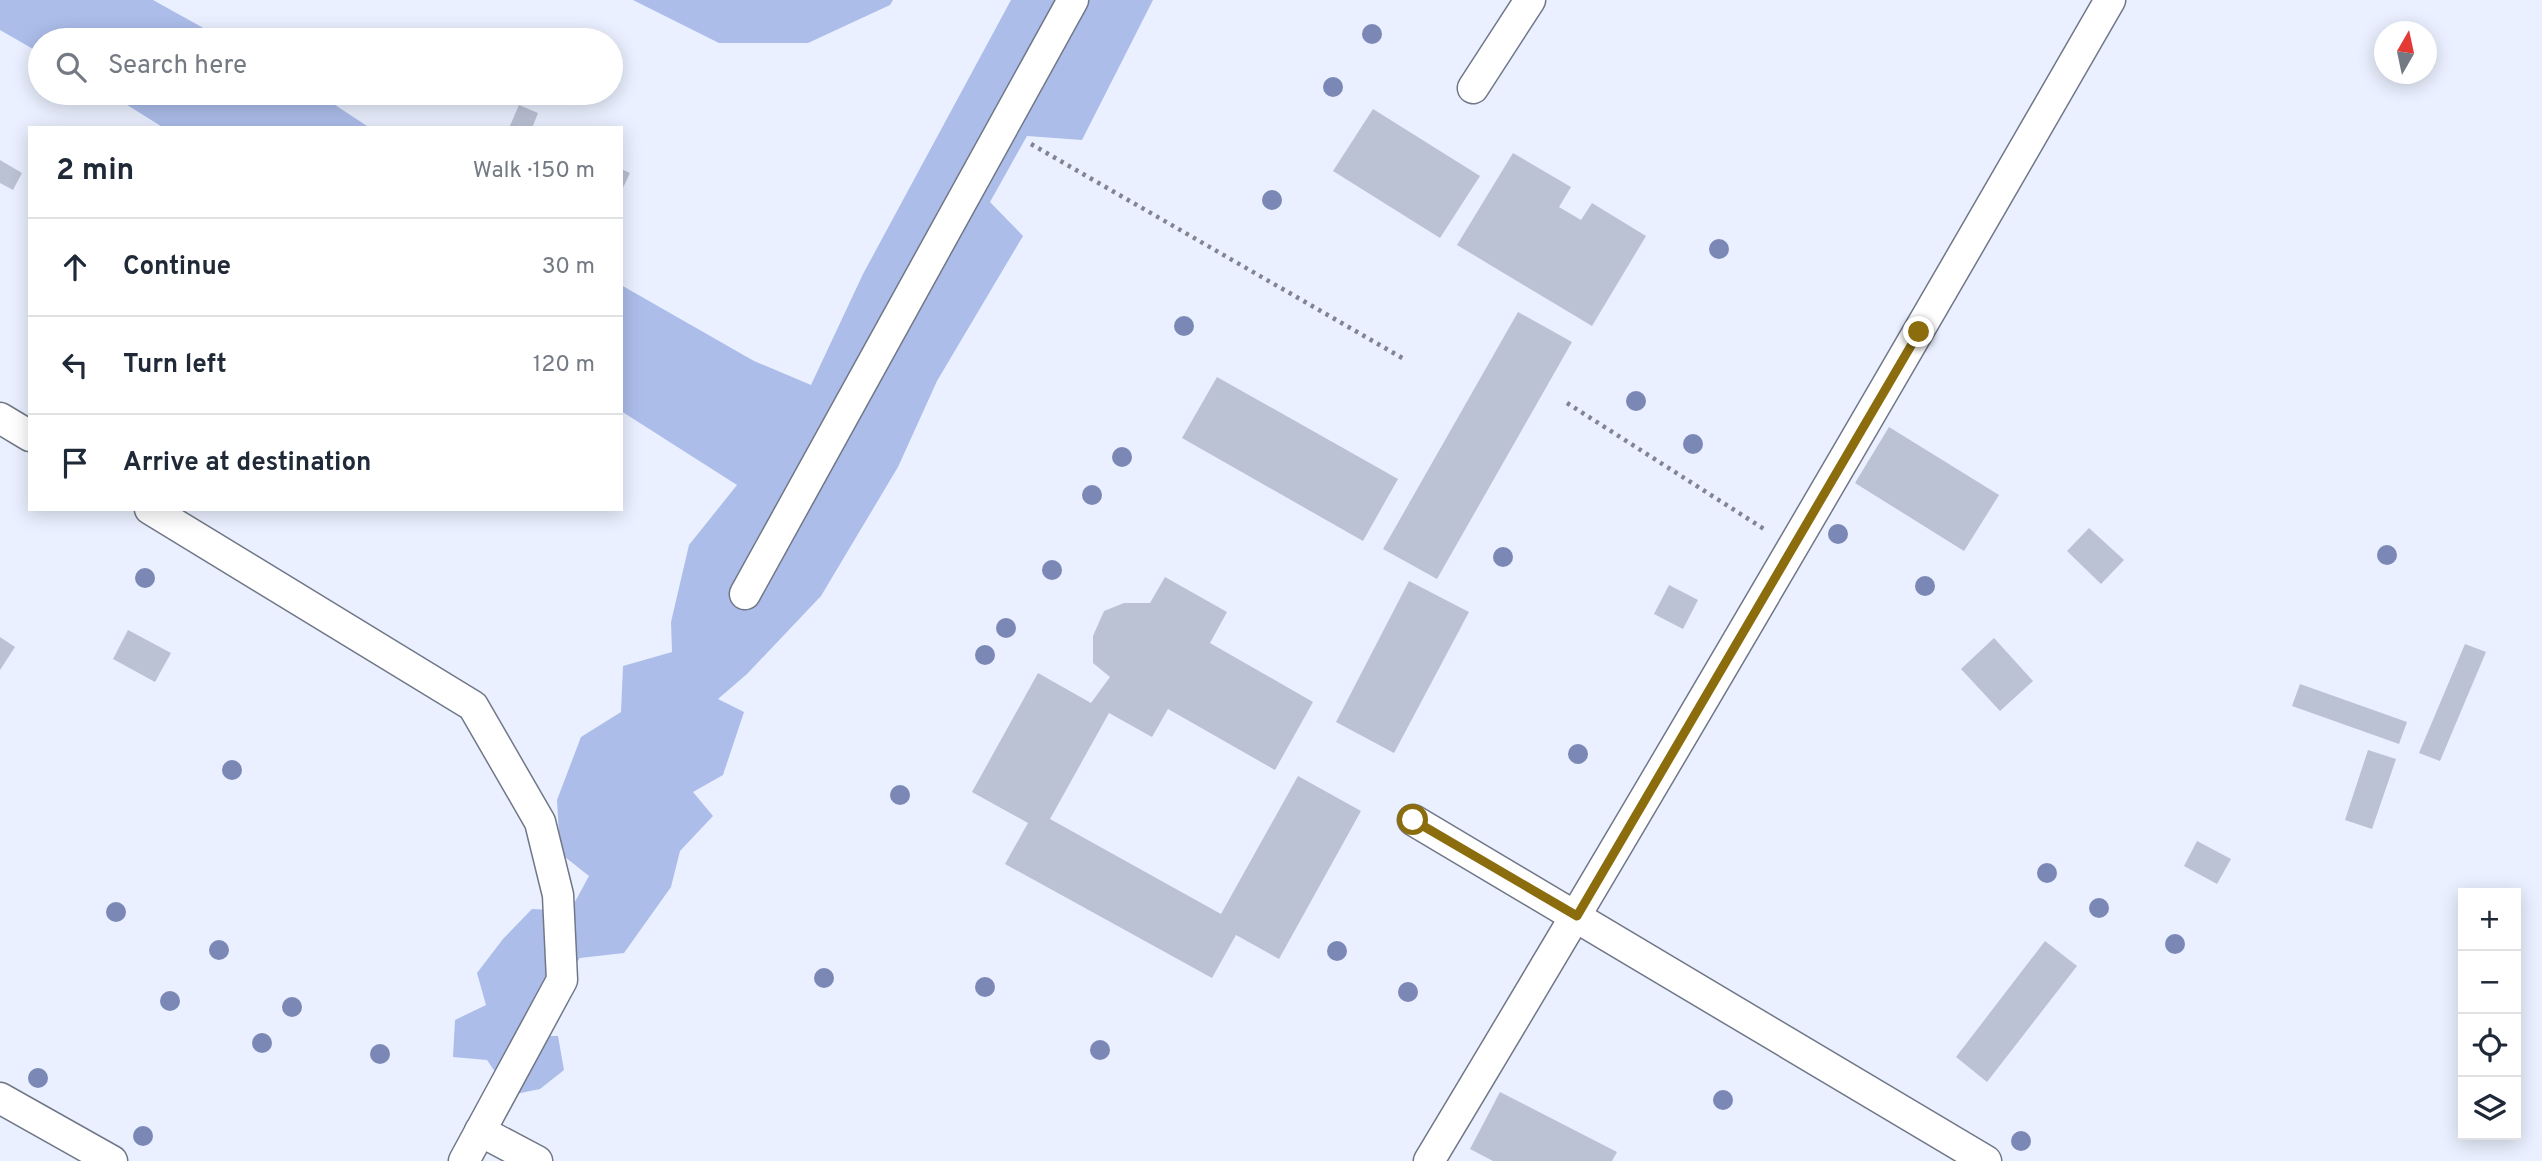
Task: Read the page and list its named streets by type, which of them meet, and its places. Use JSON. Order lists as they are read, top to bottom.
{
  "north": "top",
  "page": {
    "search": "Search here",
    "heading": ["2 min", "Walk · 150 m"],
    "list": [
      ["Continue", "30 m"],
      ["Turn left", "120 m"],
      "Arrive at destination"
    ],
    "map_buttons": ["+", "−"]
  }
}
